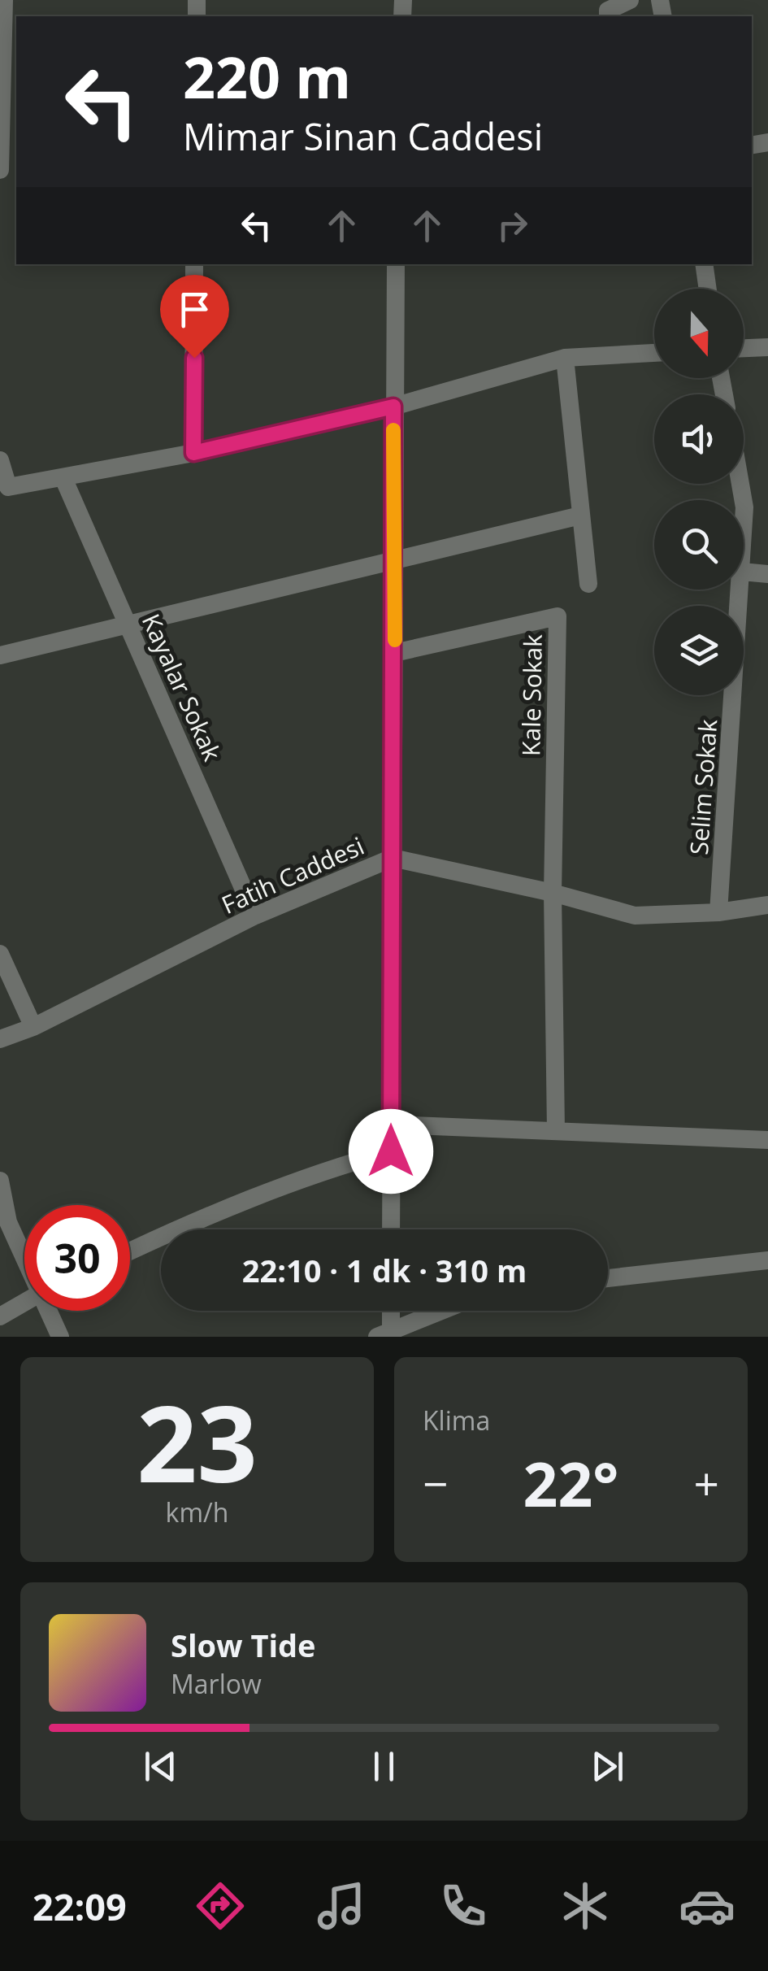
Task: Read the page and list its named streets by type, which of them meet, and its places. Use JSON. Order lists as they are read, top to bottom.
{
  "streets": {
    "street": [
      "Kayalar Sokak",
      "Kale Sokak",
      "Selim Sokak",
      "Fatih Caddesi"
    ]
  },
  "crossings": [
    ["Kayalar Sokak", "Fatih Caddesi"],
    ["Kale Sokak", "Fatih Caddesi"],
    ["Selim Sokak", "Fatih Caddesi"]
  ],
  "north": "bottom",
  "page": {
    "turn": ["220 m", "Mimar Sinan Caddesi"],
    "limit": "30",
    "trip": "22:10 · 1 dk · 310 m",
    "tile": [
      ["23", "km/h"],
      "Klima"
    ],
    "heat": ["−", "22°", "+"],
    "song": ["Slow Tide", "Marlow"],
    "tabs": "22:09"
  }
}
